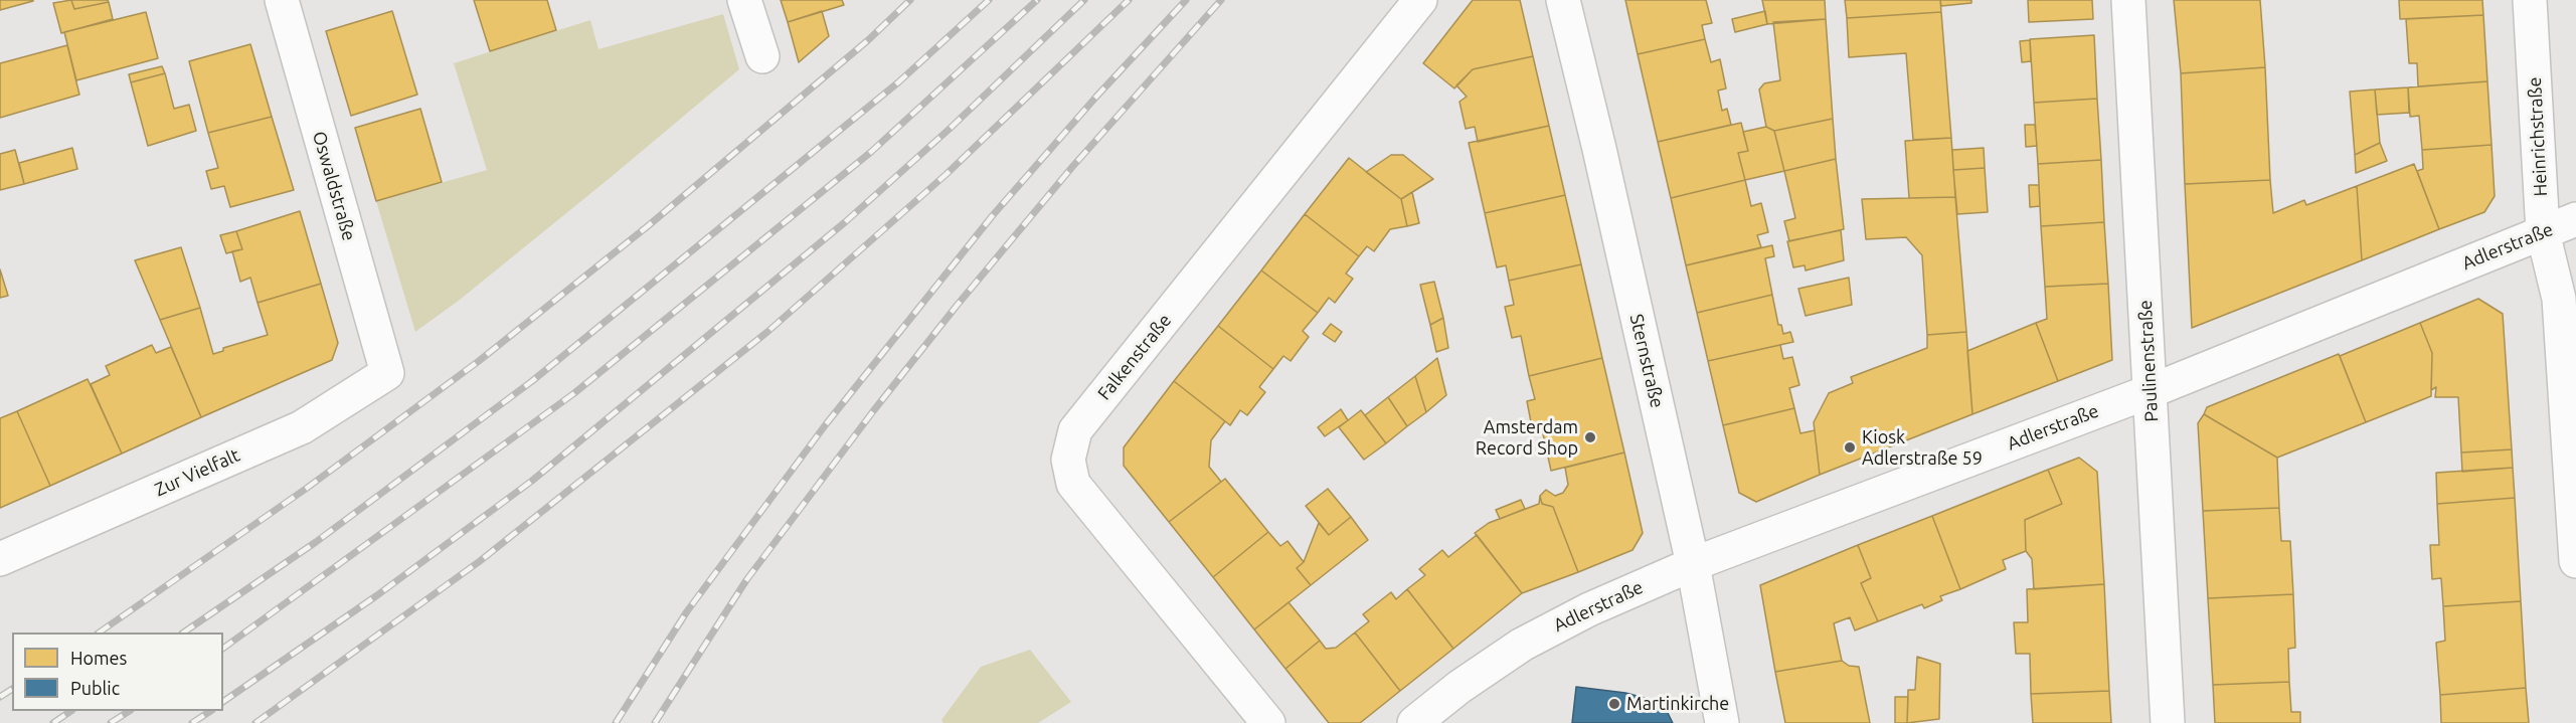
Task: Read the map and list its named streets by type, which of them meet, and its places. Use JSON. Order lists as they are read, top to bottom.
{
  "streets": {
    "street": [
      "Heinrichstraße",
      "Oswaldstraße",
      "Adlerstraße",
      "Falkenstraße",
      "Sternstraße",
      "Paulinenstraße",
      "Zur Vielfalt"
    ]
  },
  "crossings": [
    ["Heinrichstraße", "Adlerstraße"],
    ["Oswaldstraße", "Zur Vielfalt"],
    ["Adlerstraße", "Sternstraße"],
    ["Adlerstraße", "Paulinenstraße"]
  ],
  "places": ["Amsterdam Record Shop", "Kiosk Adlerstraße 59", "Martinkirche"],
  "legend": ["Homes", "Public"]
}
